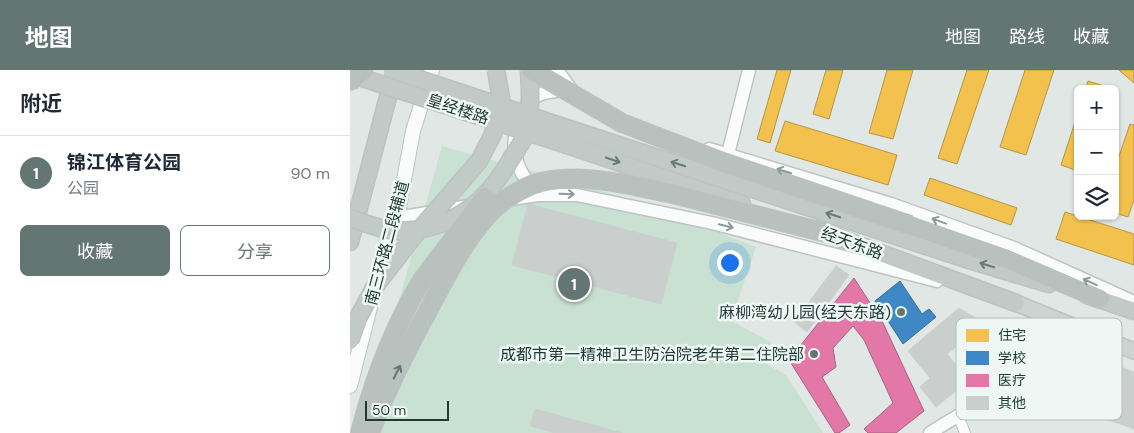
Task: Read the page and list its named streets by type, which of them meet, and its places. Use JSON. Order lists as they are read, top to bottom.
{
  "streets": {
    "highway": ["皇经楼路", "经天东路"],
    "main road": ["南三环路二段辅道"]
  },
  "crossings": [
    ["皇经楼路", "经天东路"]
  ],
  "places": ["麻柳湾幼儿园(经天东路)", "成都市第一精神卫生防治院老年第二住院部"],
  "legend": [
    "住宅",
    "学校",
    "医疗",
    "其他"
  ],
  "scale_bar": "50 m",
  "page": {
    "header": "地图",
    "nav": ["地图", "路线", "收藏"],
    "heading": "附近",
    "map_buttons": ["+", "−"],
    "list": [
      {
        "mark": "1",
        "name": "锦江体育公园",
        "note": "公园",
        "value": "90 m"
      }
    ],
    "buttons": ["收藏", "分享"],
    "pins": "1",
    "scale": "50 m"
  }
}
